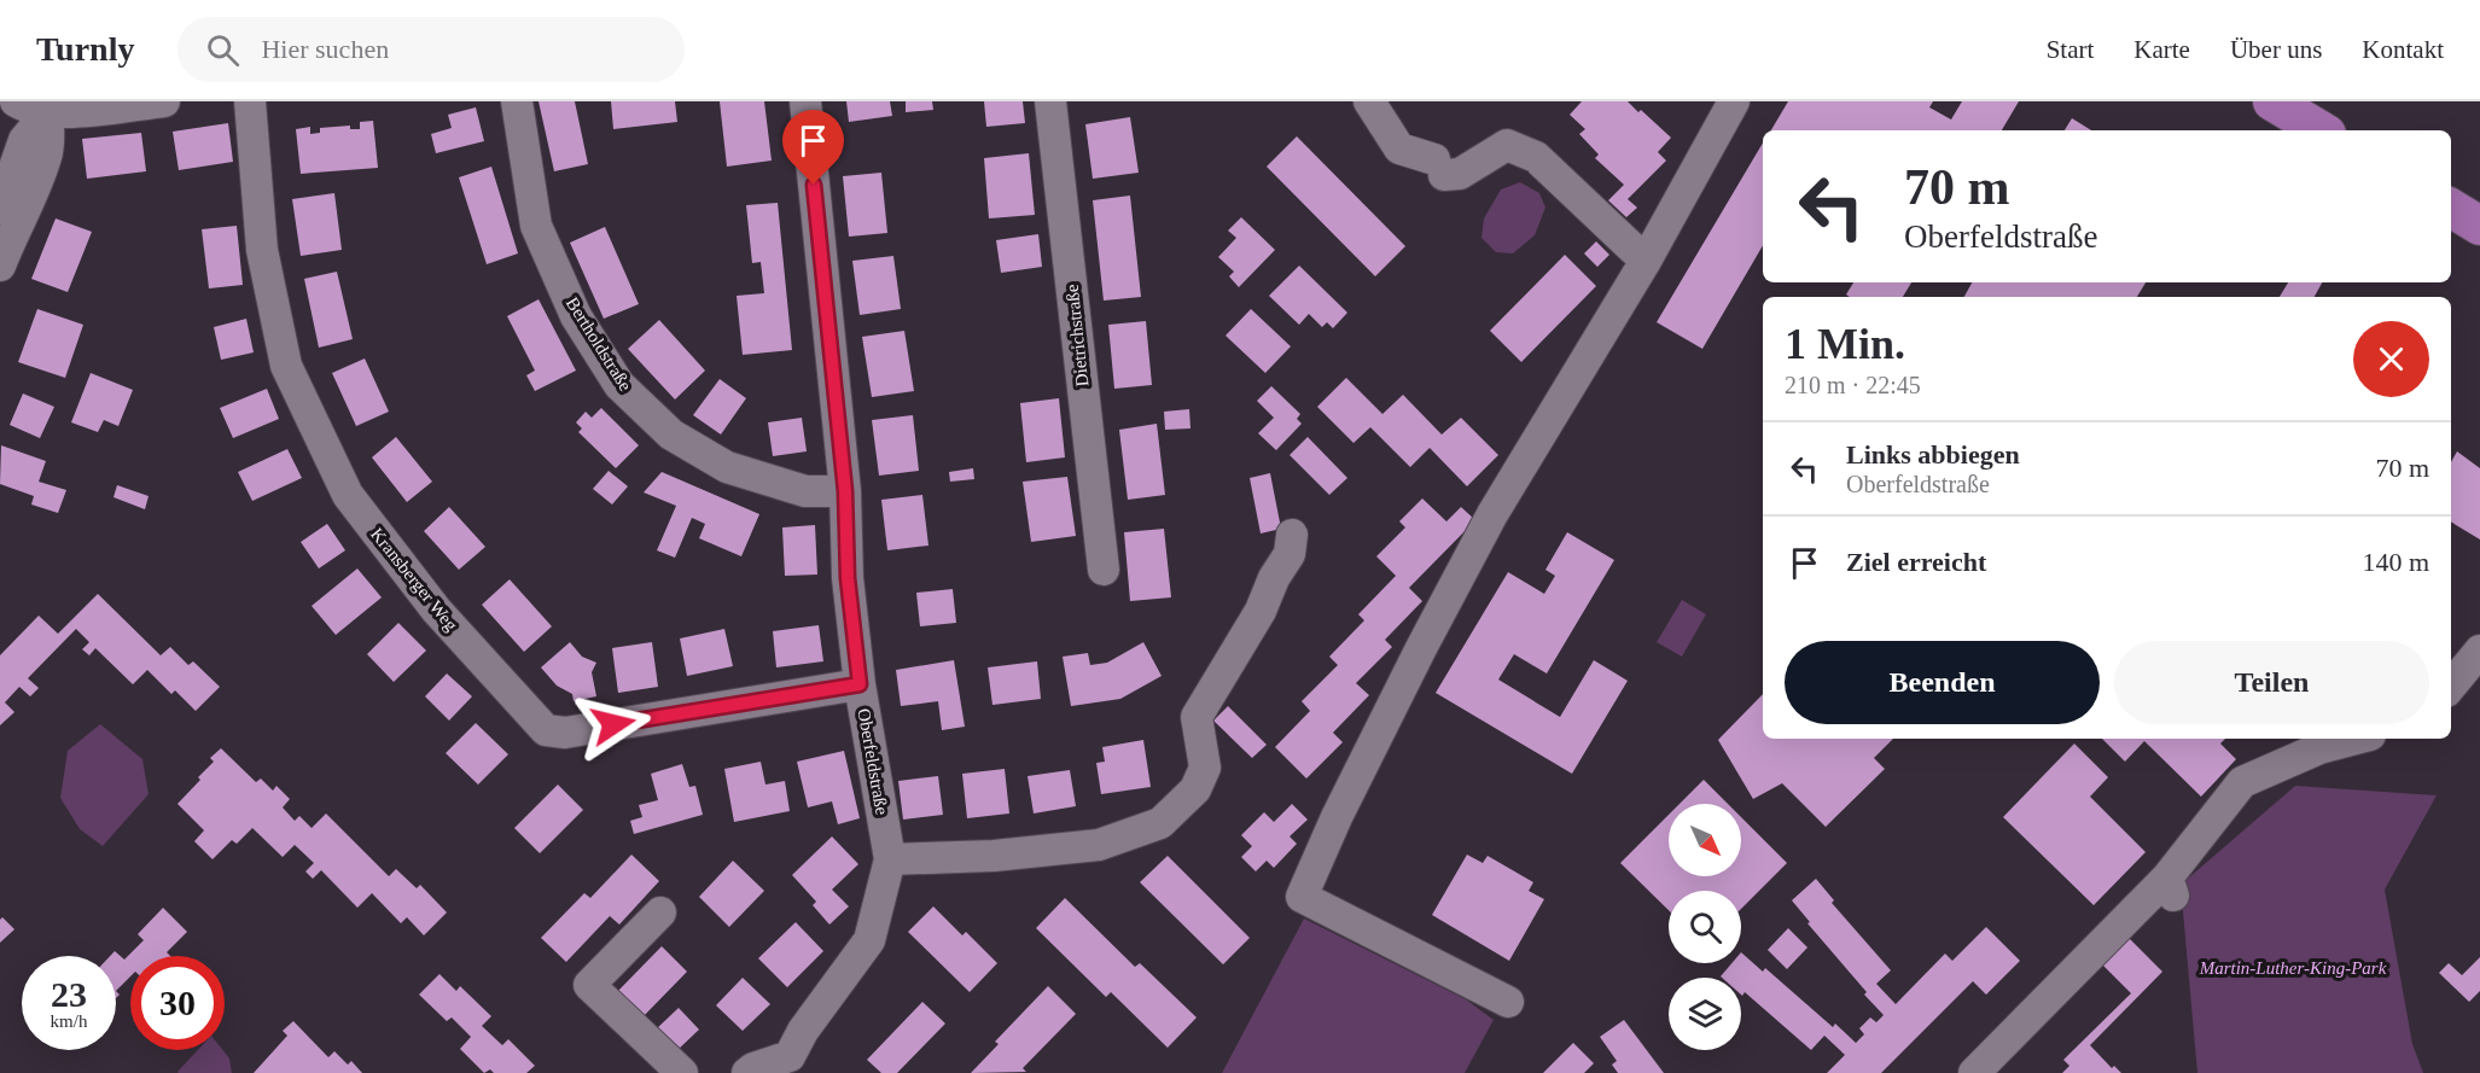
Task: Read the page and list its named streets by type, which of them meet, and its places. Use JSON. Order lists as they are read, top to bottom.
{
  "streets": {
    "street": [
      "Dietrichstraße",
      "Bertholdstraße",
      "Kransberger Weg",
      "Oberfeldstraße"
    ]
  },
  "crossings": [
    ["Bertholdstraße", "Oberfeldstraße"],
    ["Kransberger Weg", "Oberfeldstraße"]
  ],
  "parks": ["Martin-Luther-King-Park"],
  "north": "bottom right",
  "page": {
    "header": "Turnly",
    "search": "Hier suchen",
    "nav": [
      "Start",
      "Karte",
      "Über uns",
      "Kontakt"
    ],
    "turn": ["70 m", "Oberfeldstraße"],
    "heading": ["1 Min.", "210 m · 22:45"],
    "list": [
      {
        "name": "Links abbiegen",
        "note": "Oberfeldstraße",
        "value": "70 m"
      },
      {
        "name": "Ziel erreicht",
        "value": "140 m"
      }
    ],
    "buttons": ["Beenden", "Teilen"],
    "speed": "23 km/h",
    "limit": "30"
  }
}
